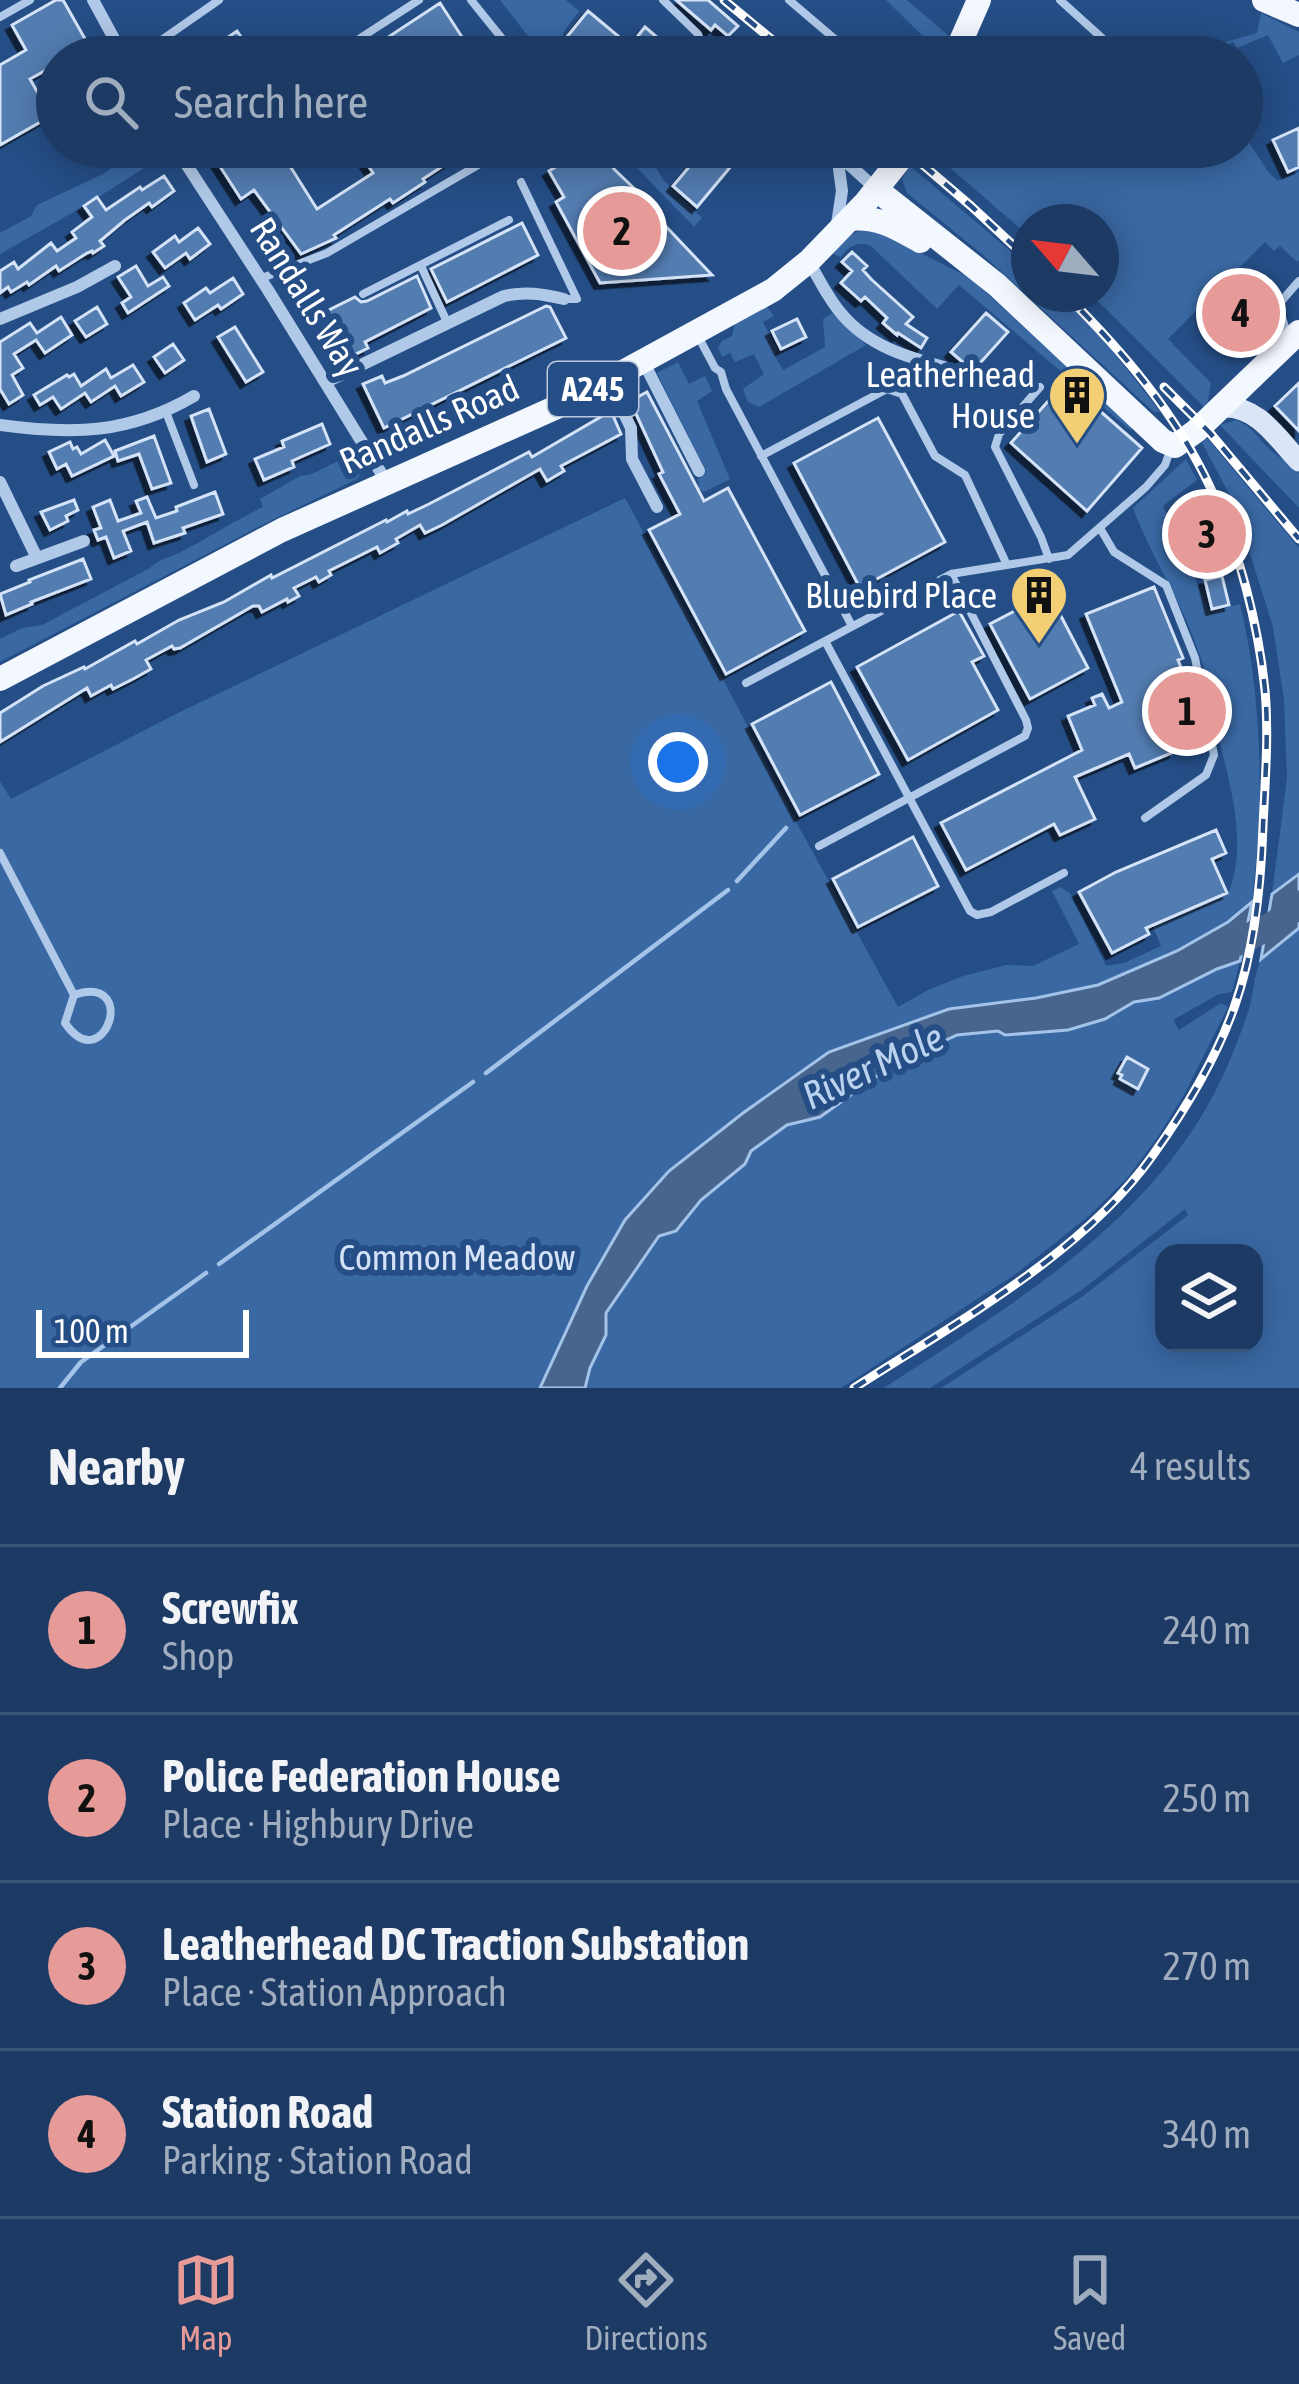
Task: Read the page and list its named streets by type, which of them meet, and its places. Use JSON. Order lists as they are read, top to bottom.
{
  "streets": {
    "main road": ["A245", "Randalls Road"],
    "street": ["Randalls Way"]
  },
  "crossings": [
    ["Randalls Way", "Randalls Road"]
  ],
  "water": ["River Mole"],
  "parks": ["Common Meadow"],
  "places": {
    "building": ["Leatherhead House", "Bluebird Place"]
  },
  "scale_bar": "100 m",
  "north": "top left",
  "page": {
    "search": "Search here",
    "pins": [
      "2",
      "4",
      "3",
      "1"
    ],
    "scale": "100 m",
    "heading": ["Nearby", "4 results"],
    "list": [
      {
        "mark": "1",
        "name": "Screwfix",
        "note": "Shop",
        "value": "240 m"
      },
      {
        "mark": "2",
        "name": "Police Federation House",
        "note": "Place · Highbury Drive",
        "value": "250 m"
      },
      {
        "mark": "3",
        "name": "Leatherhead DC Traction Substation",
        "note": "Place · Station Approach",
        "value": "270 m"
      },
      {
        "mark": "4",
        "name": "Station Road",
        "note": "Parking · Station Road",
        "value": "340 m"
      }
    ],
    "nav": ["Map", "Directions", "Saved"]
  }
}
